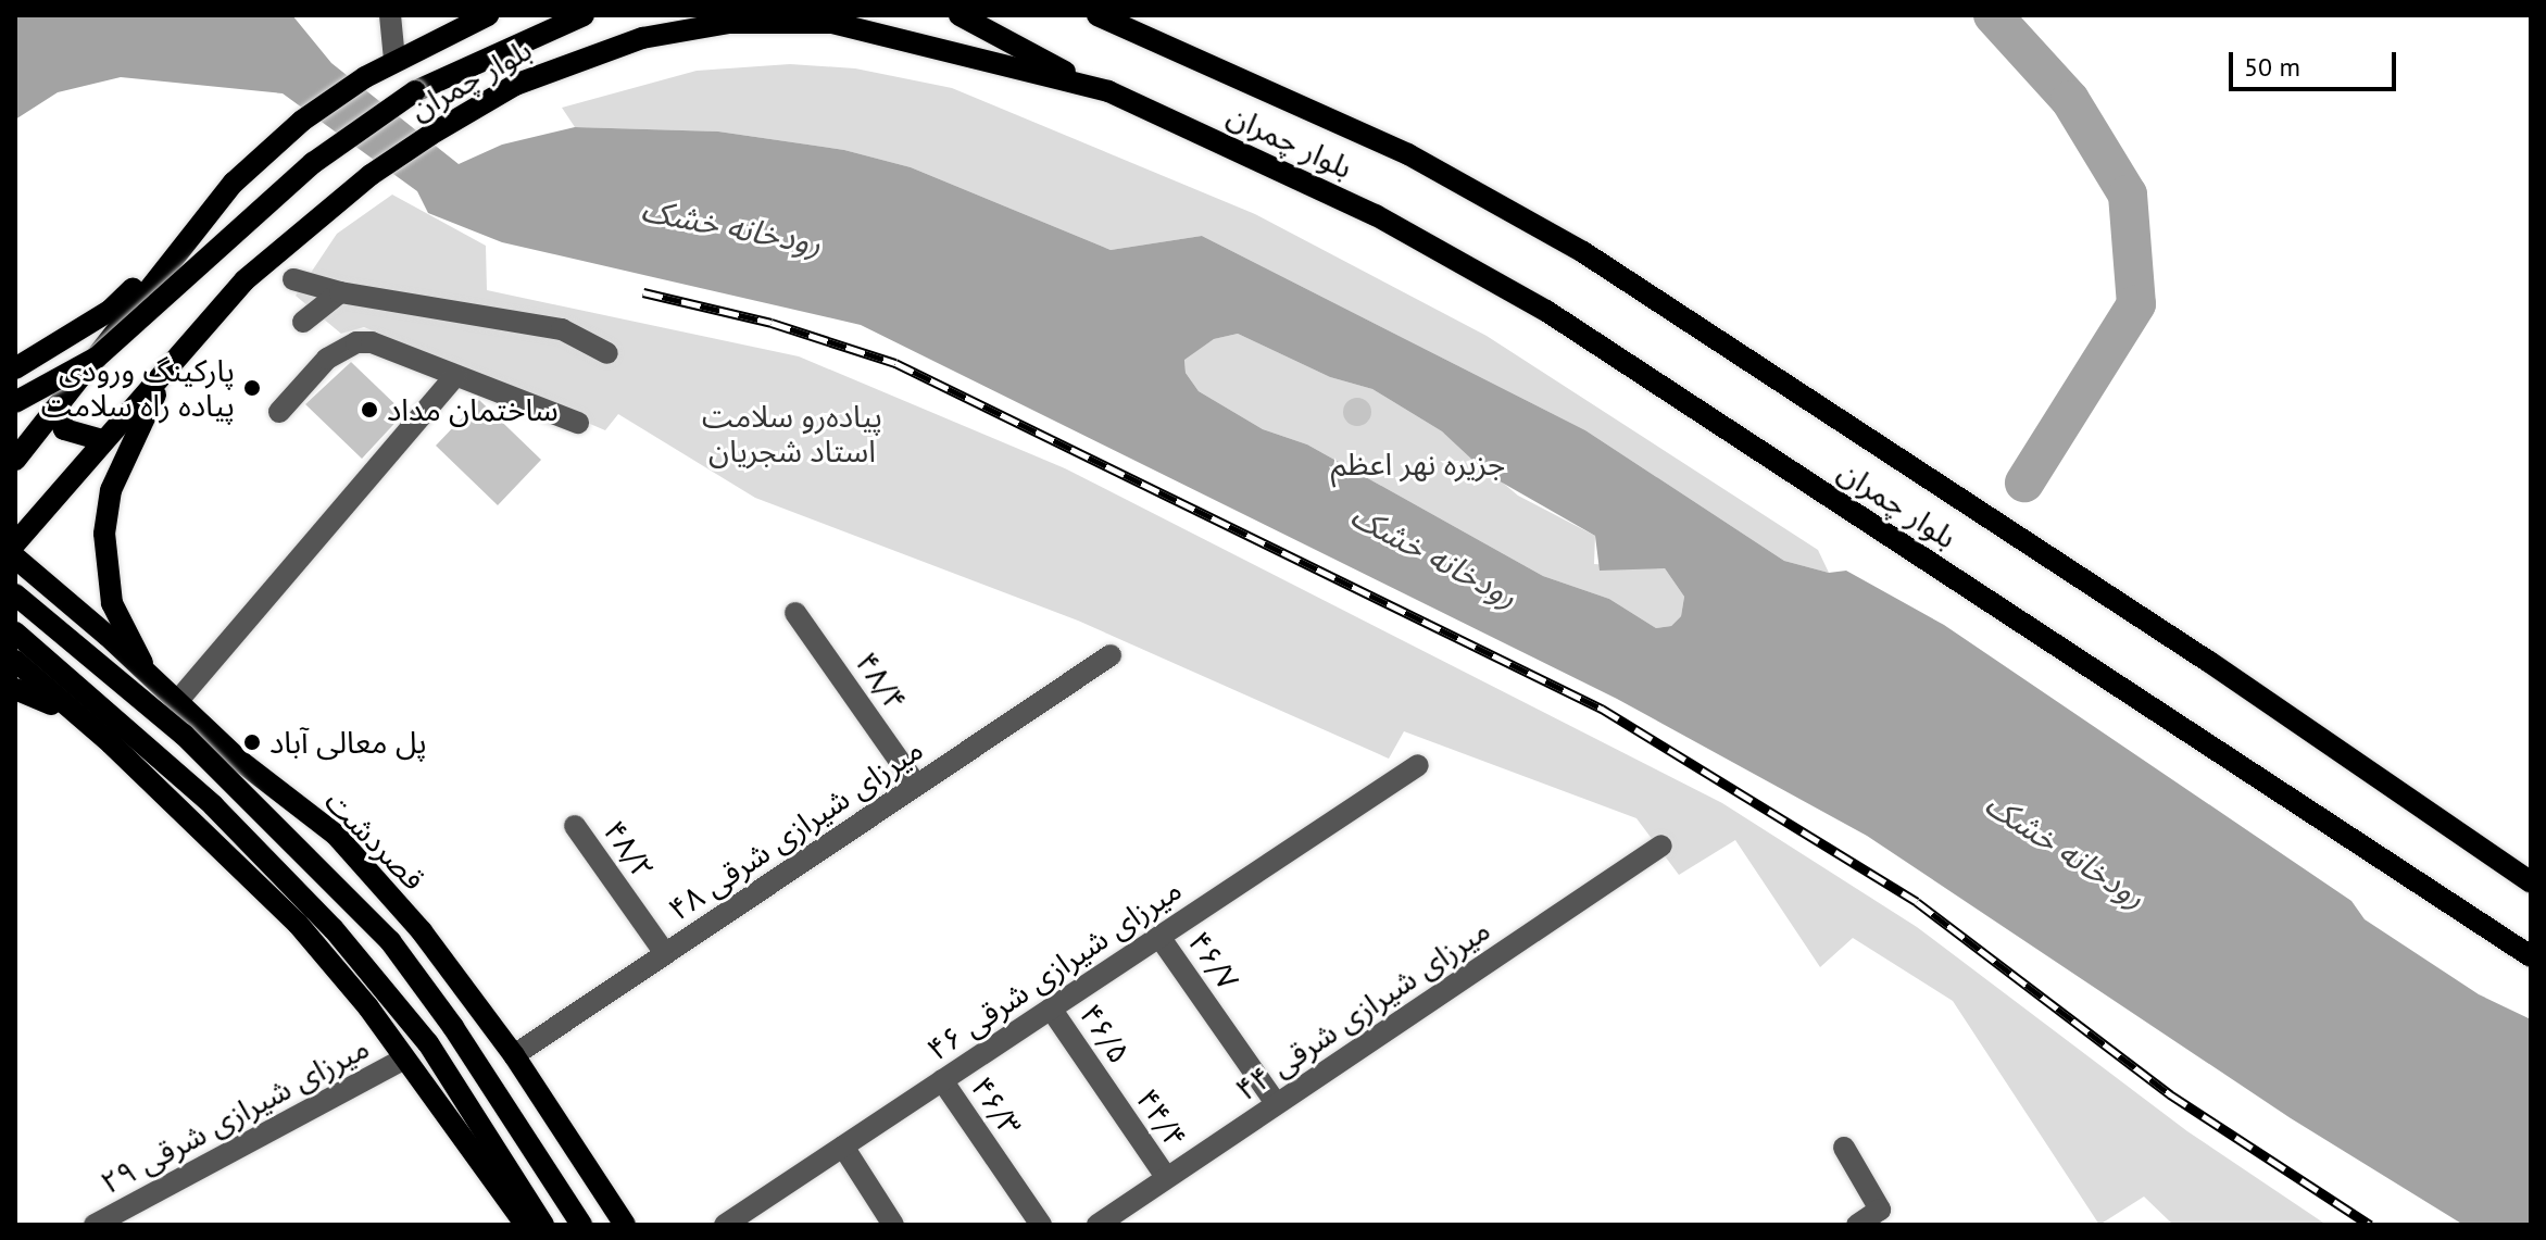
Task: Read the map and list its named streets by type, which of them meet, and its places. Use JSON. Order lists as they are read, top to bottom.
{
  "streets": {
    "main road": ["بلوار چمران", "قصردشت"],
    "street": [
      "۴۸/۴",
      "۴۸ میرزای شیرازی شرقی",
      "۴۸/۲",
      "۴۶/۷",
      "۴۶ میرزای شیرازی شرقی",
      "۴۴ میرزای شیرازی شرقی",
      "۴۶/۵",
      "۴۶/۳",
      "۲۹ میرزای شیرازی شرقی",
      "۴۴/۴"
    ]
  },
  "crossings": [
    ["۴۸/۴", "۴۸ میرزای شیرازی شرقی"],
    ["۴۸ میرزای شیرازی شرقی", "قصردشت"],
    ["۴۸ میرزای شیرازی شرقی", "۴۸/۲"],
    ["۴۶/۷", "۴۶ میرزای شیرازی شرقی"],
    ["۴۶/۷", "۴۴ میرزای شیرازی شرقی"],
    ["۴۶ میرزای شیرازی شرقی", "۴۶/۵"],
    ["۴۶ میرزای شیرازی شرقی", "۴۶/۳"],
    ["۴۴ میرزای شیرازی شرقی", "۴۴/۴"],
    ["۴۶/۵", "۴۴/۴"]
  ],
  "water": ["رودخانه خشک"],
  "parks": ["پیاده‌رو سلامت استاد شجریان", "جزیره نهر اعظم"],
  "places": ["پارکینگ ورودی پیاده راه سلامت", "ساختمان مداد", "پل معالی آباد"],
  "scale_bar": "50 m"
}
